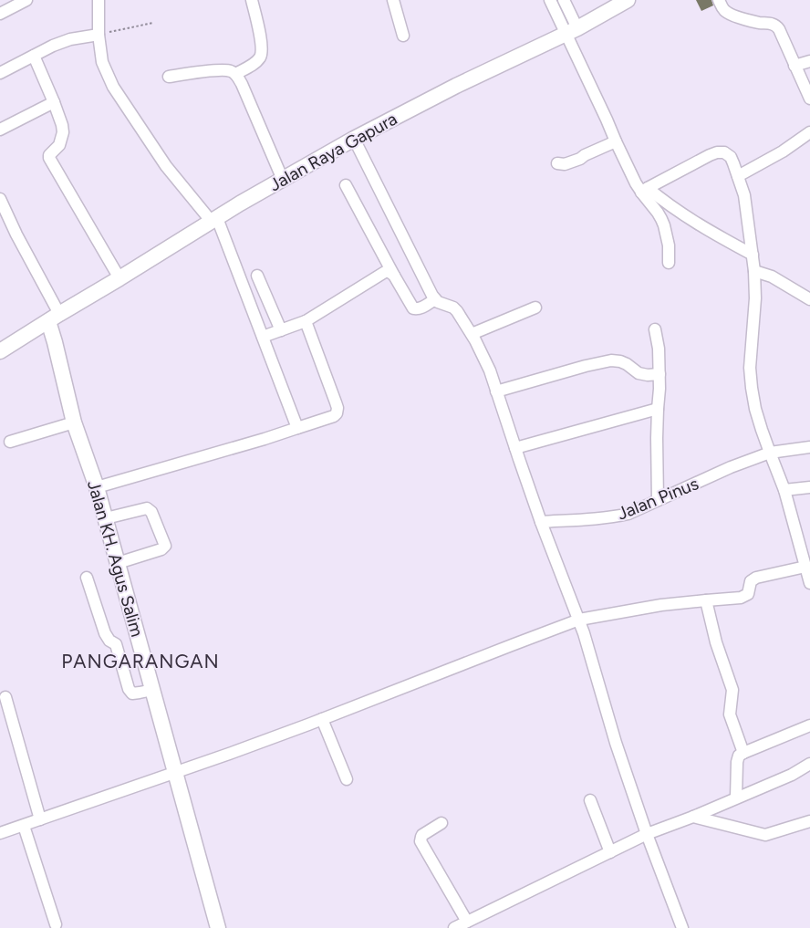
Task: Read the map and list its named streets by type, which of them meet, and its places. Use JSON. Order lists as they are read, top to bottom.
{
  "streets": {
    "main road": ["Jalan Raya Gapura", "Jalan KH. Agus Salim"],
    "street": ["Jalan Pinus"]
  },
  "crossings": [
    ["Jalan Raya Gapura", "Jalan KH. Agus Salim"]
  ],
  "districts": ["PANGARANGAN"]
}
